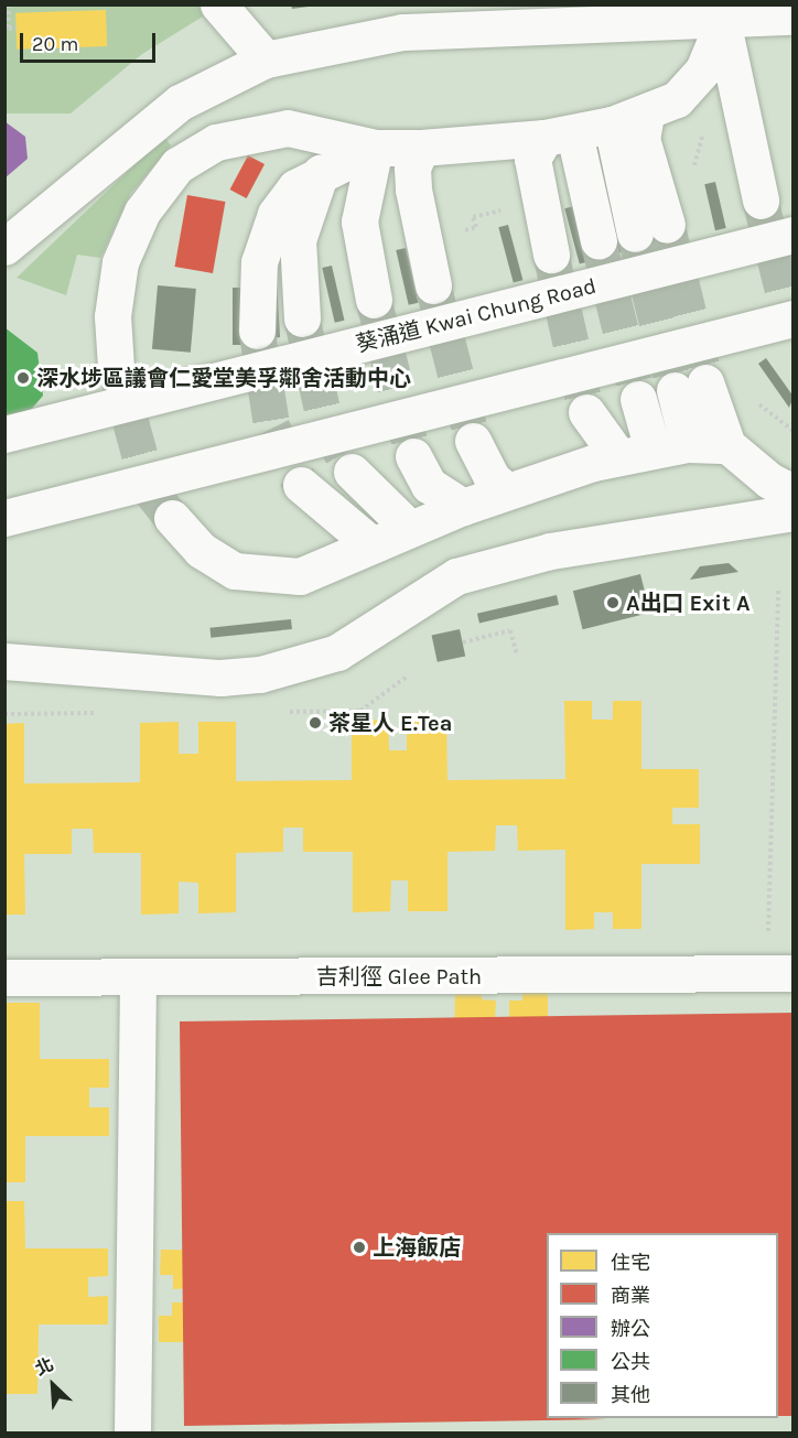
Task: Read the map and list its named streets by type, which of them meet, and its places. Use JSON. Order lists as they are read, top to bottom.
{
  "streets": {
    "main road": ["葵涌道 Kwai Chung Road", "吉利徑 Glee Path"]
  },
  "places": [
    "深水埗區議會仁愛堂美孚鄰舍活動中心",
    "A出口 Exit A",
    "茶星人 E.Tea",
    "上海飯店"
  ],
  "legend": [
    "住宅",
    "商業",
    "辦公",
    "公共",
    "其他"
  ],
  "scale_bar": "20 m",
  "north": "top left"
}
